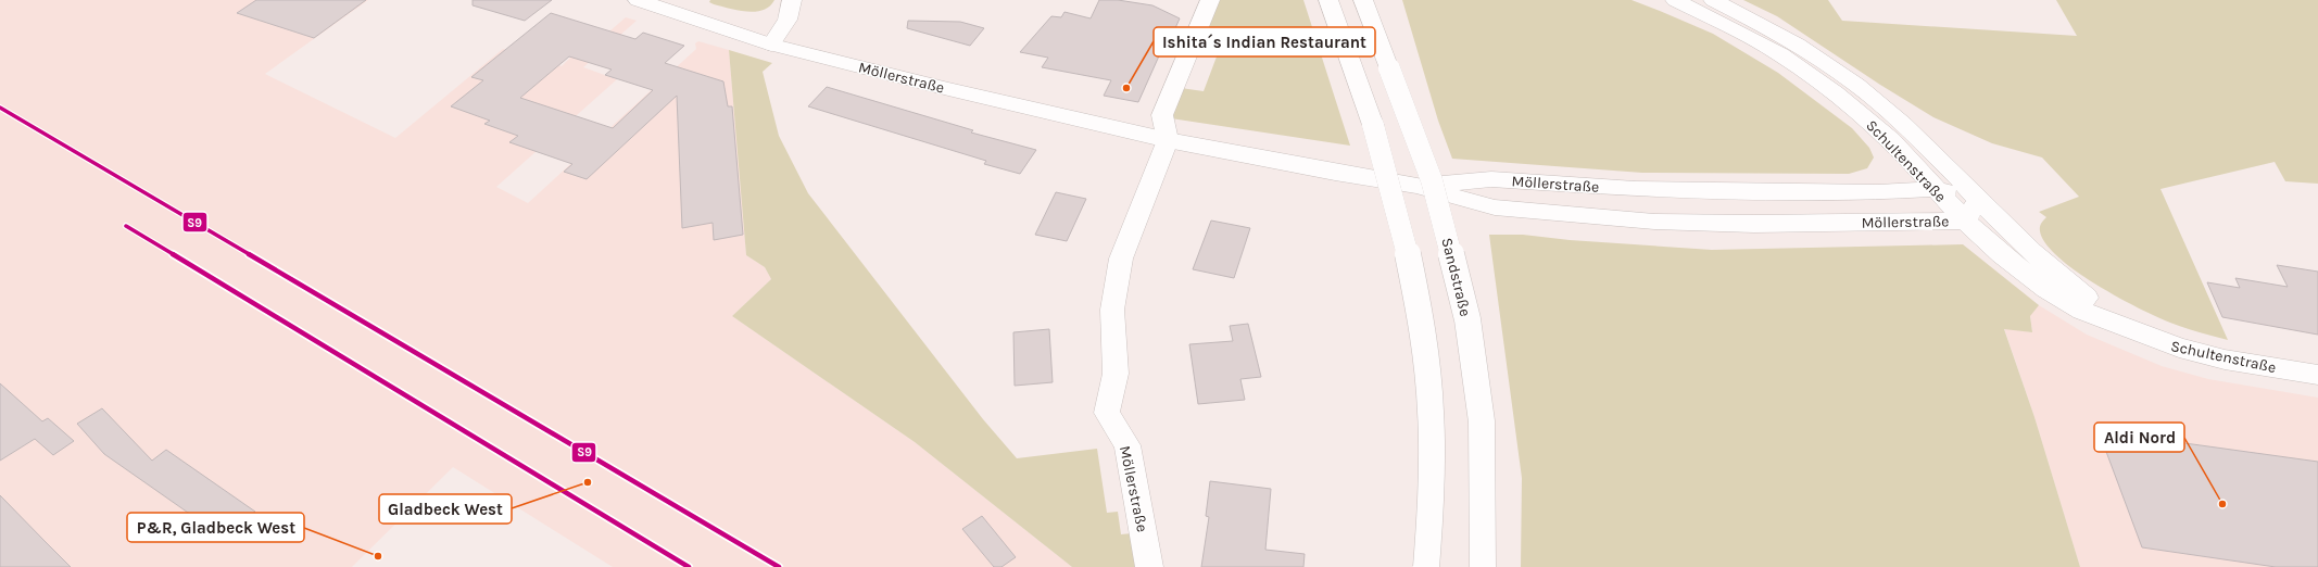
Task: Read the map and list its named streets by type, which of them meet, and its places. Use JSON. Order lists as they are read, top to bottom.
{
  "streets": {
    "street": ["Möllerstraße", "Schultenstraße", "Sandstraße"]
  },
  "crossings": [
    ["Möllerstraße", "Schultenstraße"]
  ],
  "places": [
    "Ishita´s Indian Restaurant",
    "Gladbeck West",
    "Aldi Nord",
    "P&R, Gladbeck West"
  ],
  "lines": ["transit line S9"]
}
